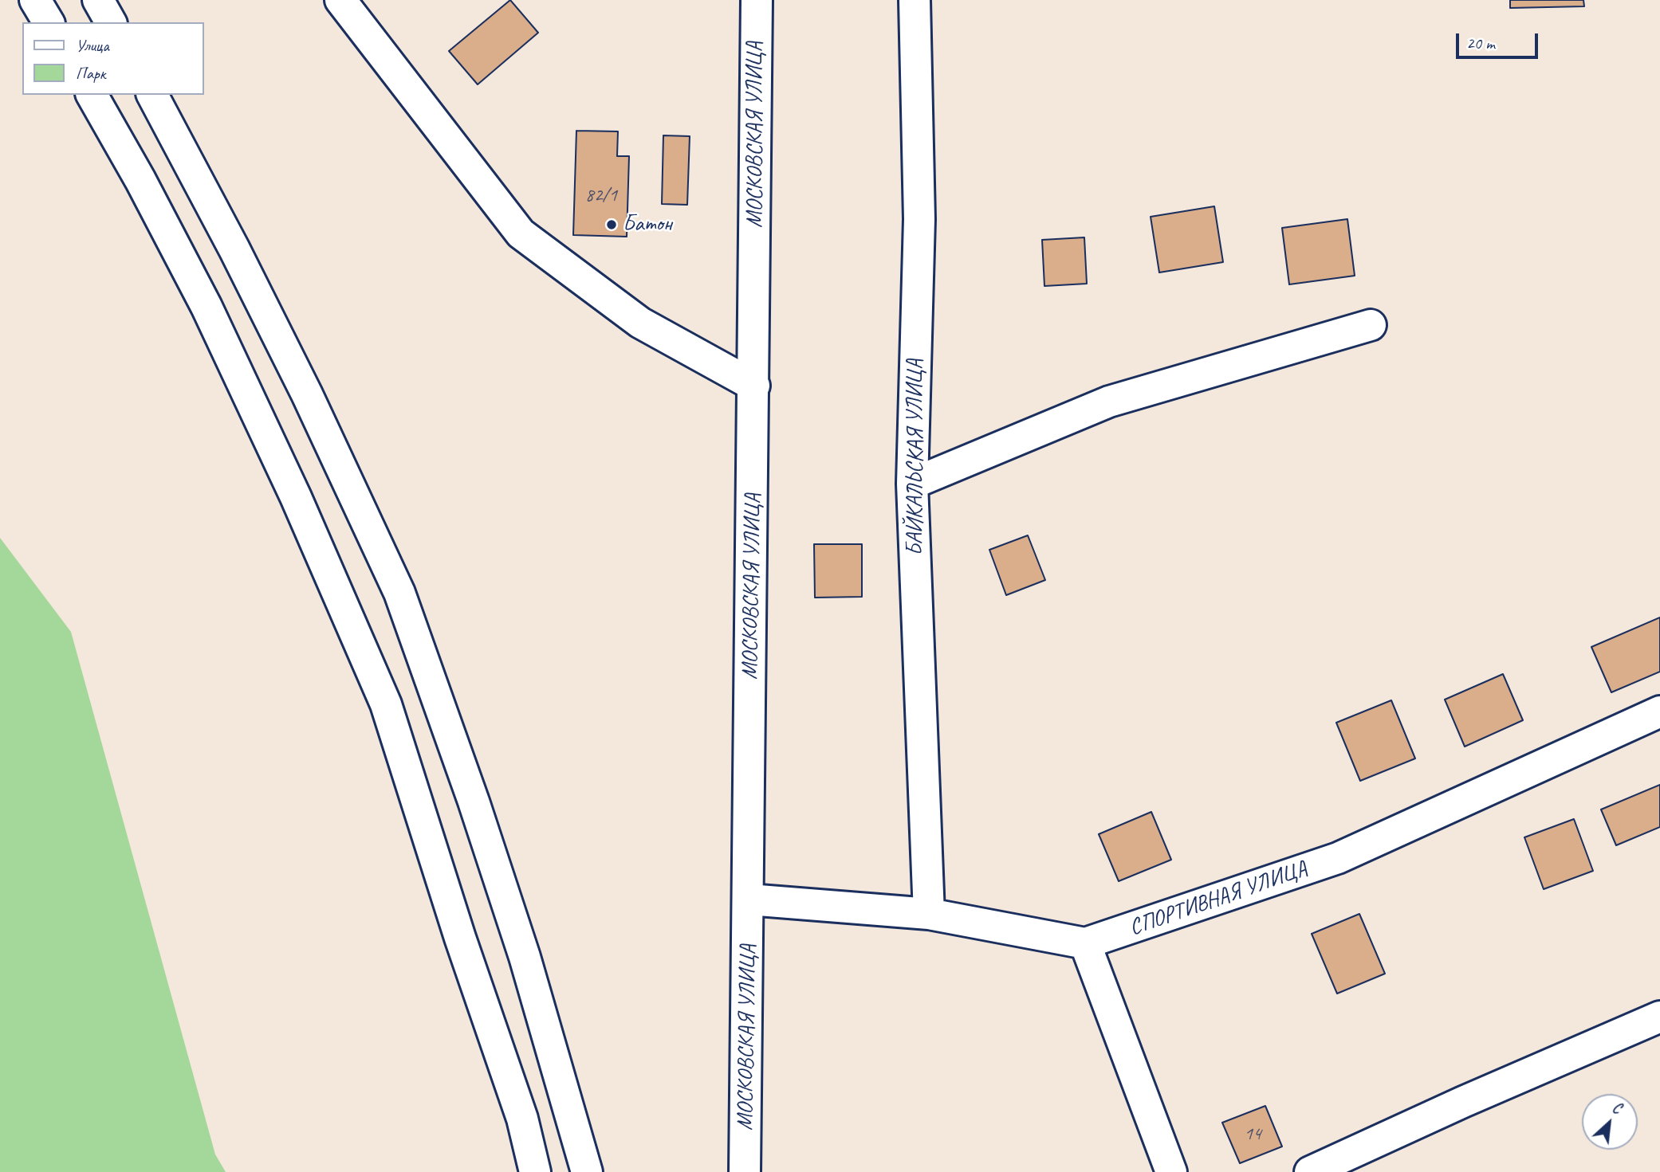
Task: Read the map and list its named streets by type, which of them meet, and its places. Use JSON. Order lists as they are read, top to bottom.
{
  "streets": {
    "main road": ["МОСКОВСКАЯ УЛИЦА", "БАЙКАЛЬСКАЯ УЛИЦА", "СПОРТИВНАЯ УЛИЦА"]
  },
  "crossings": [
    ["МОСКОВСКАЯ УЛИЦА", "СПОРТИВНАЯ УЛИЦА"],
    ["БАЙКАЛЬСКАЯ УЛИЦА", "СПОРТИВНАЯ УЛИЦА"]
  ],
  "places": ["Батон"],
  "house_numbers": ["82/1", "14"],
  "legend": ["Улица", "Парк"],
  "scale_bar": "20 m",
  "north": "top right"
}
